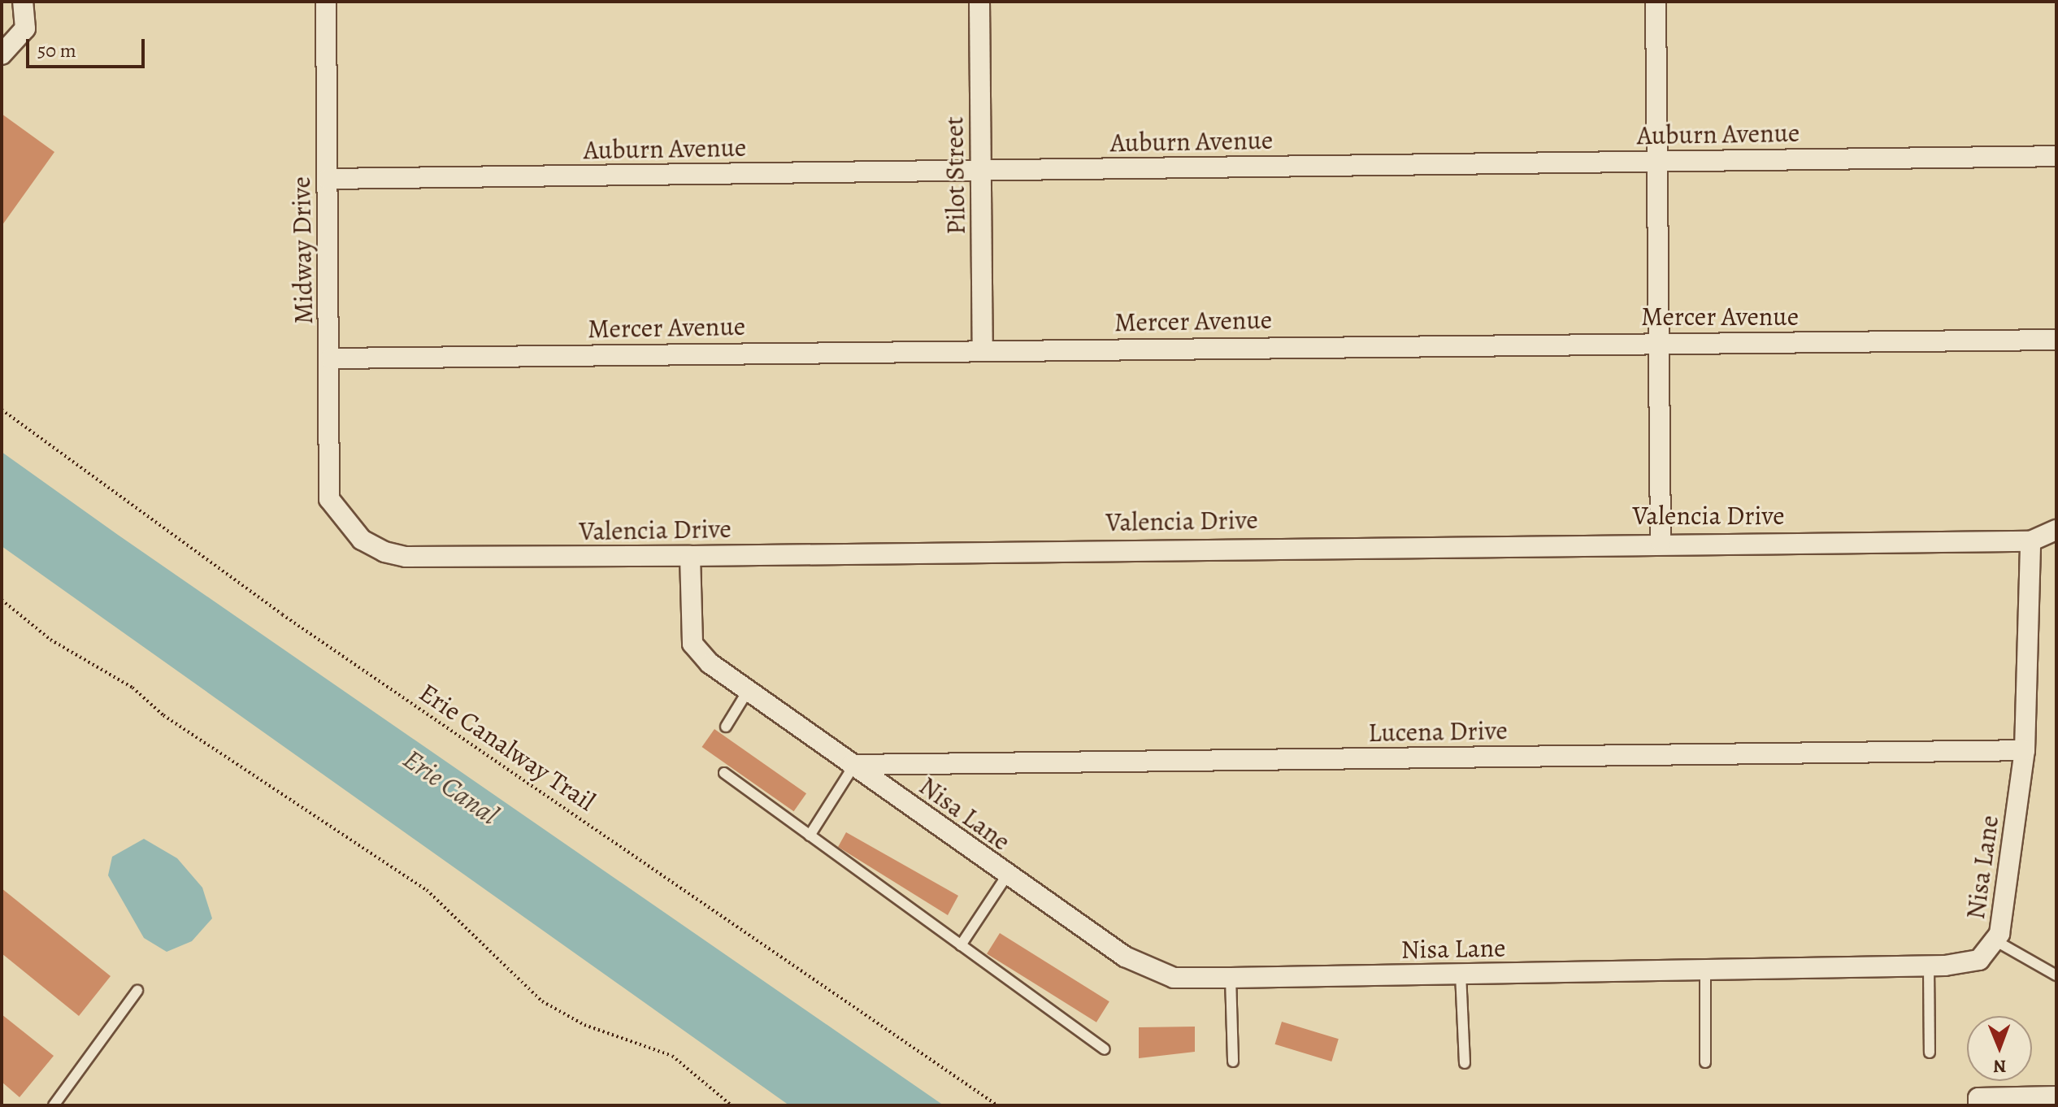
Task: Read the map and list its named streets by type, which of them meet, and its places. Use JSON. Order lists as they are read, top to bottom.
{
  "streets": {
    "street": [
      "Auburn Avenue",
      "Pilot Street",
      "Midway Drive",
      "Mercer Avenue",
      "Valencia Drive",
      "Lucena Drive",
      "Nisa Lane"
    ],
    "path": ["Erie Canalway Trail"]
  },
  "crossings": [
    ["Auburn Avenue", "Pilot Street"],
    ["Auburn Avenue", "Midway Drive"],
    ["Pilot Street", "Mercer Avenue"],
    ["Midway Drive", "Mercer Avenue"],
    ["Midway Drive", "Valencia Drive"],
    ["Valencia Drive", "Nisa Lane"],
    ["Lucena Drive", "Nisa Lane"]
  ],
  "water": ["Erie Canal"],
  "scale_bar": "50 m",
  "north": "bottom"
}
